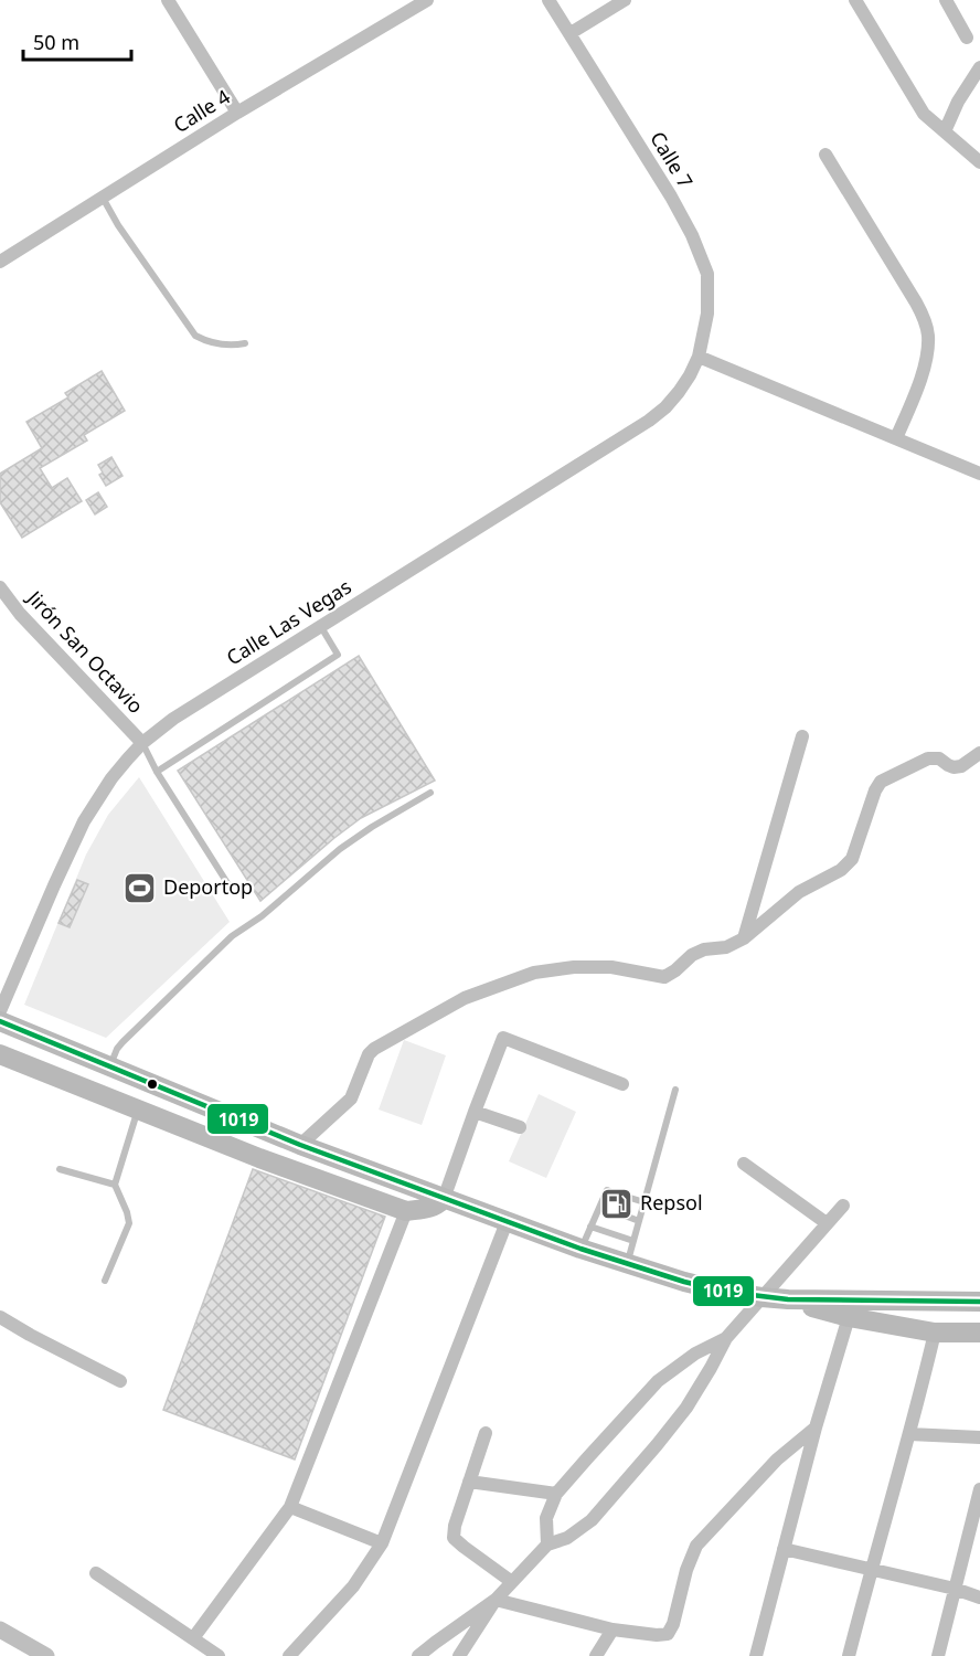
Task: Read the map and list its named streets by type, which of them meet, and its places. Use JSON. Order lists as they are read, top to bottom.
{
  "streets": {
    "street": [
      "Calle 4",
      "Calle 7",
      "Calle Las Vegas",
      "Jirón San Octavio"
    ]
  },
  "crossings": [
    ["Calle 7", "Calle Las Vegas"],
    ["Calle Las Vegas", "Jirón San Octavio"]
  ],
  "places": {
    "sports": ["Deportop"],
    "fuel station": ["Repsol"]
  },
  "lines": ["transit line 1019"],
  "scale_bar": "50 m"
}
